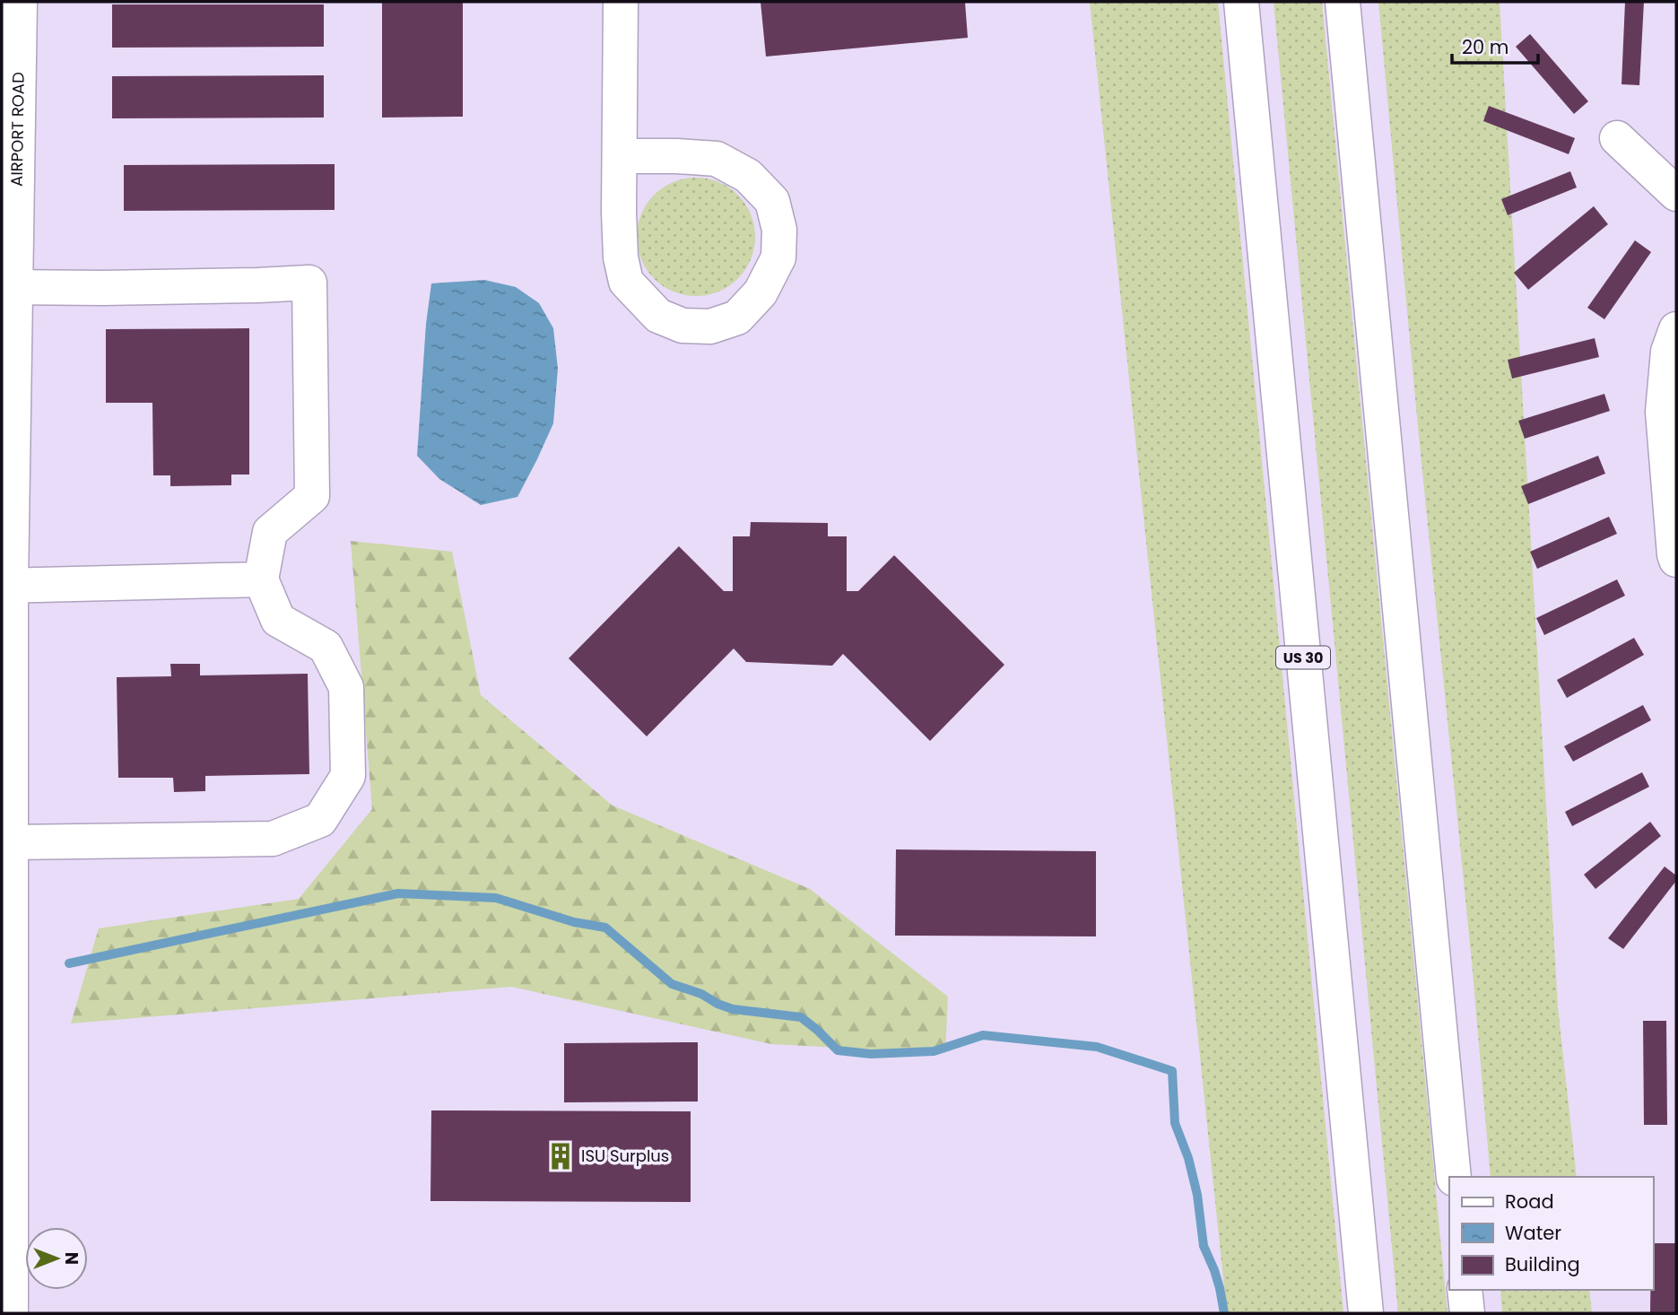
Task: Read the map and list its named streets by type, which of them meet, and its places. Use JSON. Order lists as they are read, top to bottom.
{
  "streets": {
    "main road": ["AIRPORT ROAD", "US 30"]
  },
  "places": {
    "building": ["ISU Surplus"]
  },
  "legend": ["Road", "Water", "Building"],
  "scale_bar": "20 m",
  "north": "right"
}
